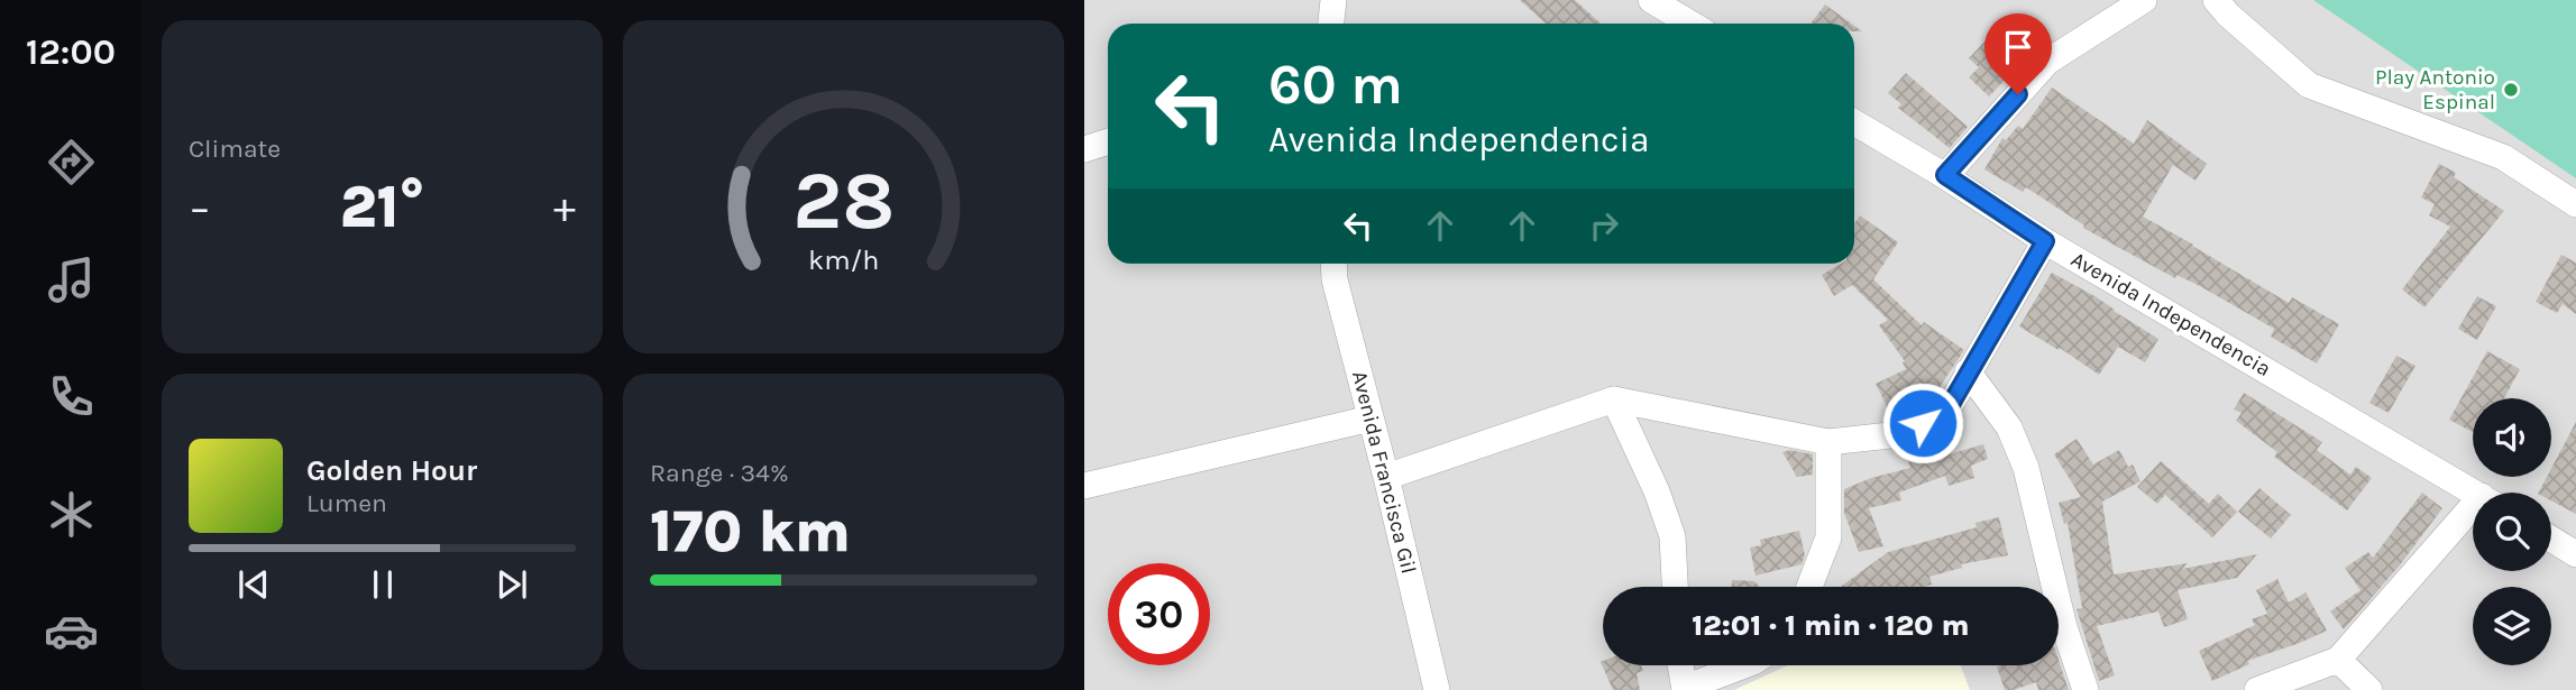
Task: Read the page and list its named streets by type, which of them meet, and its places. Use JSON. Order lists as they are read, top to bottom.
{
  "streets": {
    "street": ["Avenida Independencia", "Avenida Francisca Gil"]
  },
  "places": ["Play Antonio Espinal"],
  "page": {
    "tabs": "12:00",
    "tile": [
      "Climate",
      ["Range · 34%", "170 km"]
    ],
    "turn": ["60 m", "Avenida Independencia"],
    "heat": ["−", "21°", "+"],
    "song": ["Golden Hour", "Lumen"],
    "limit": "30",
    "trip": "12:01 · 1 min · 120 m",
    "gauge": ["28", "km/h"]
  }
}
